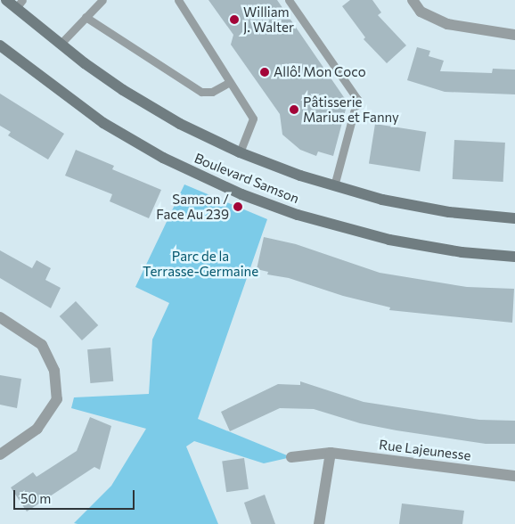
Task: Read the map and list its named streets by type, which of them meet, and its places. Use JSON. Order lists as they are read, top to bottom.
{
  "streets": {
    "street": ["Boulevard Samson", "Rue Lajeunesse"]
  },
  "parks": ["Parc de la Terrasse-Germaine"],
  "places": [
    "William J. Walter",
    "Allô! Mon Coco",
    "Pâtisserie Marius et Fanny",
    "Samson / Face Au 239"
  ],
  "scale_bar": "50 m"
}
